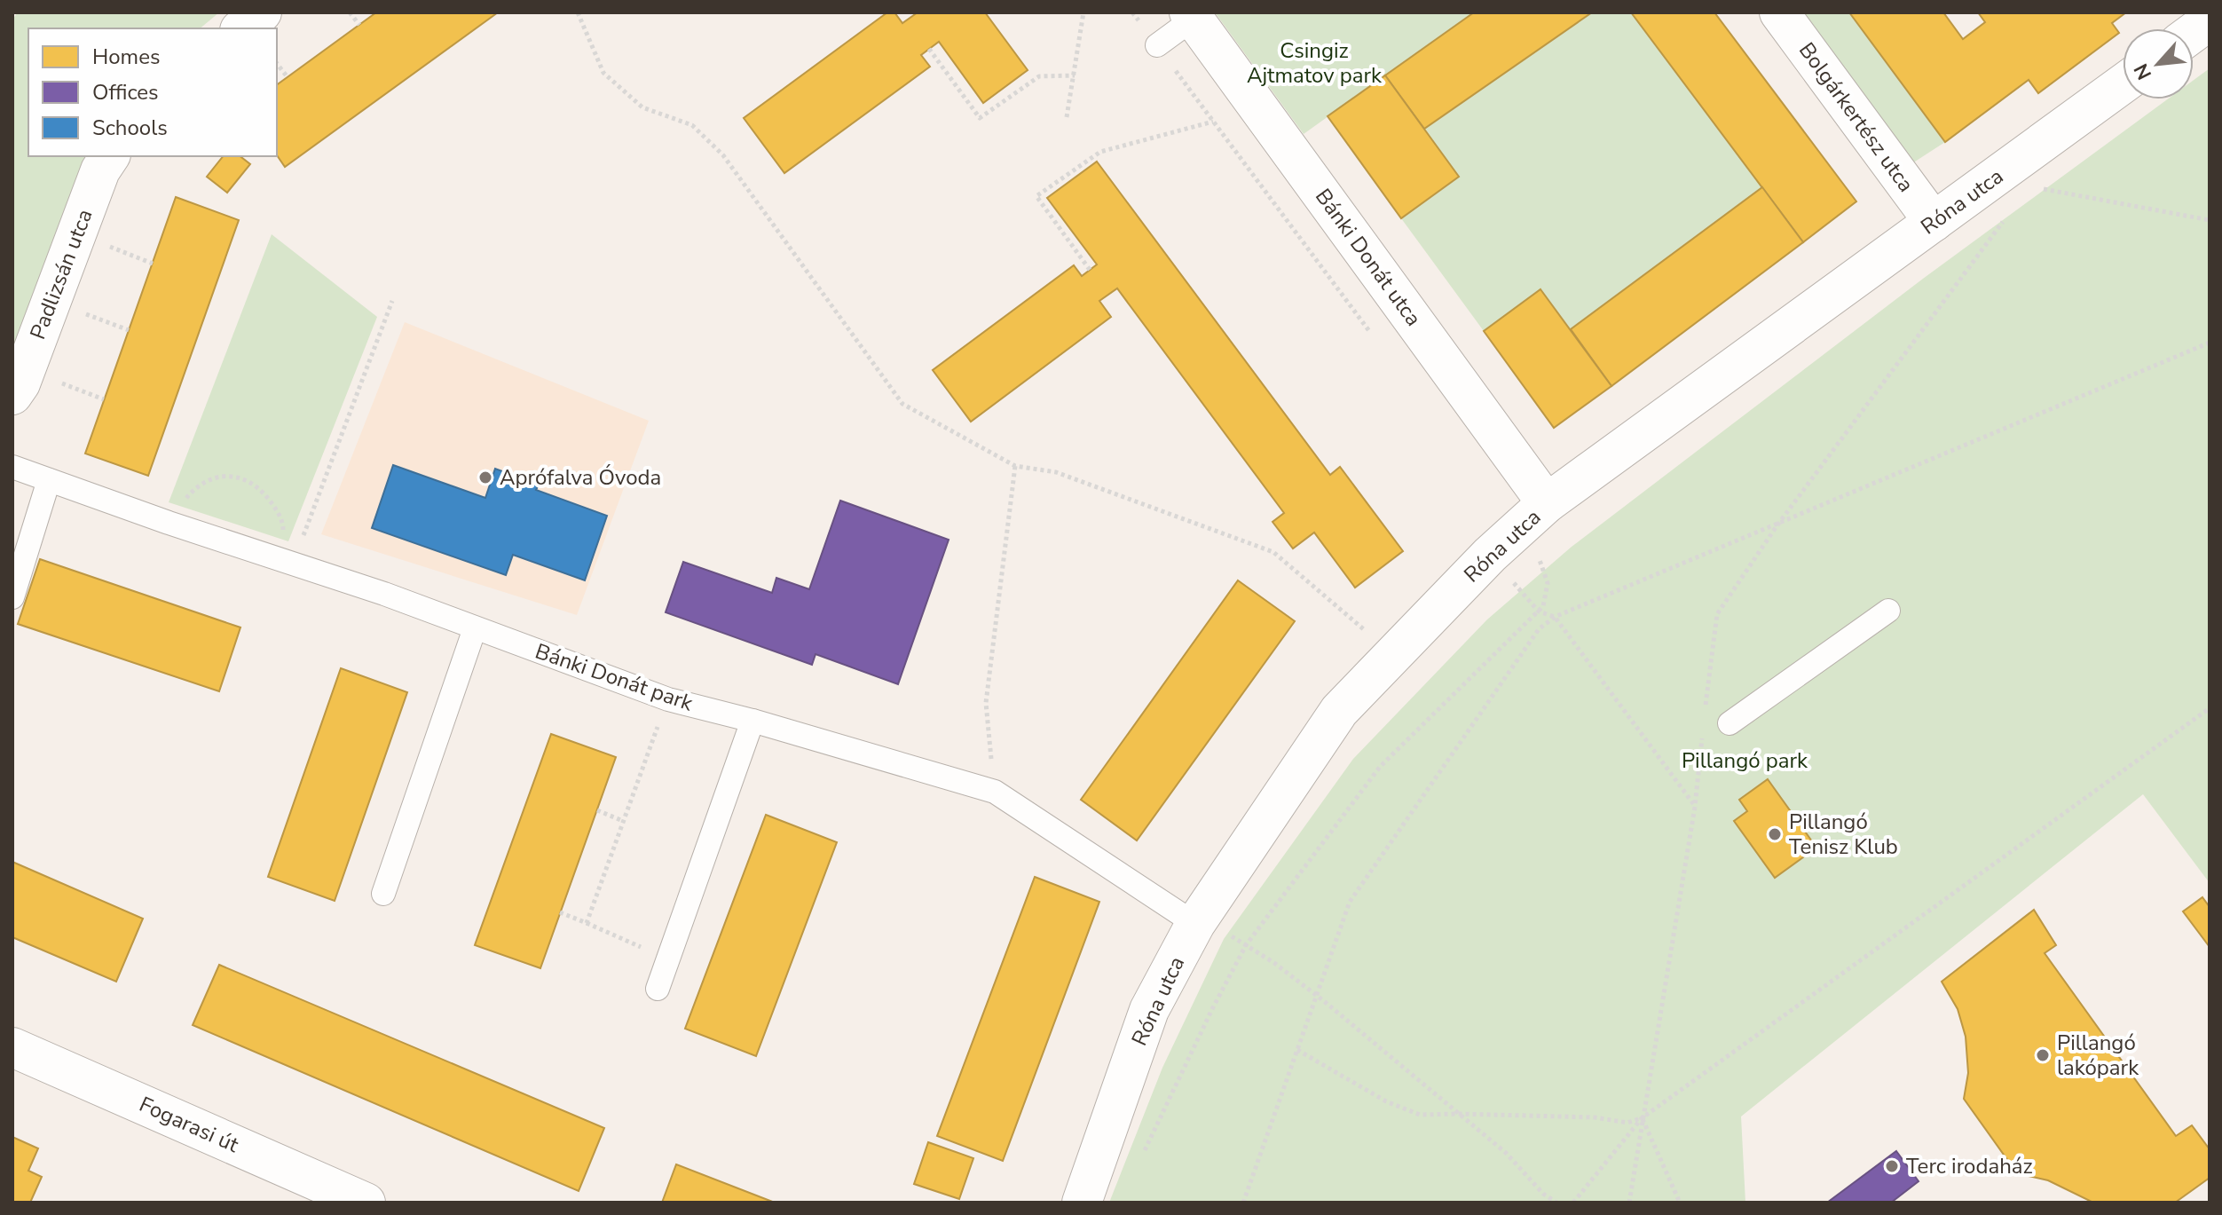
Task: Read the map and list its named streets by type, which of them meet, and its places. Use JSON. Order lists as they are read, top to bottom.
{
  "streets": {
    "street": [
      "Bolgárkertész utca",
      "Róna utca",
      "Bánki Donát utca",
      "Padlizsán utca",
      "Fogarasi út"
    ],
    "lane": ["Bánki Donát park"]
  },
  "crossings": [
    ["Bolgárkertész utca", "Róna utca"],
    ["Róna utca", "Bánki Donát utca"],
    ["Róna utca", "Bánki Donát park"]
  ],
  "parks": ["Csingiz Ajtmatov park", "Pillangó park"],
  "places": [
    "Aprófalva Óvoda",
    "Pillangó Tenisz Klub",
    "Pillangó lakópark",
    "Terc irodaház"
  ],
  "legend": ["Homes", "Offices", "Schools"],
  "north": "bottom left"
}
